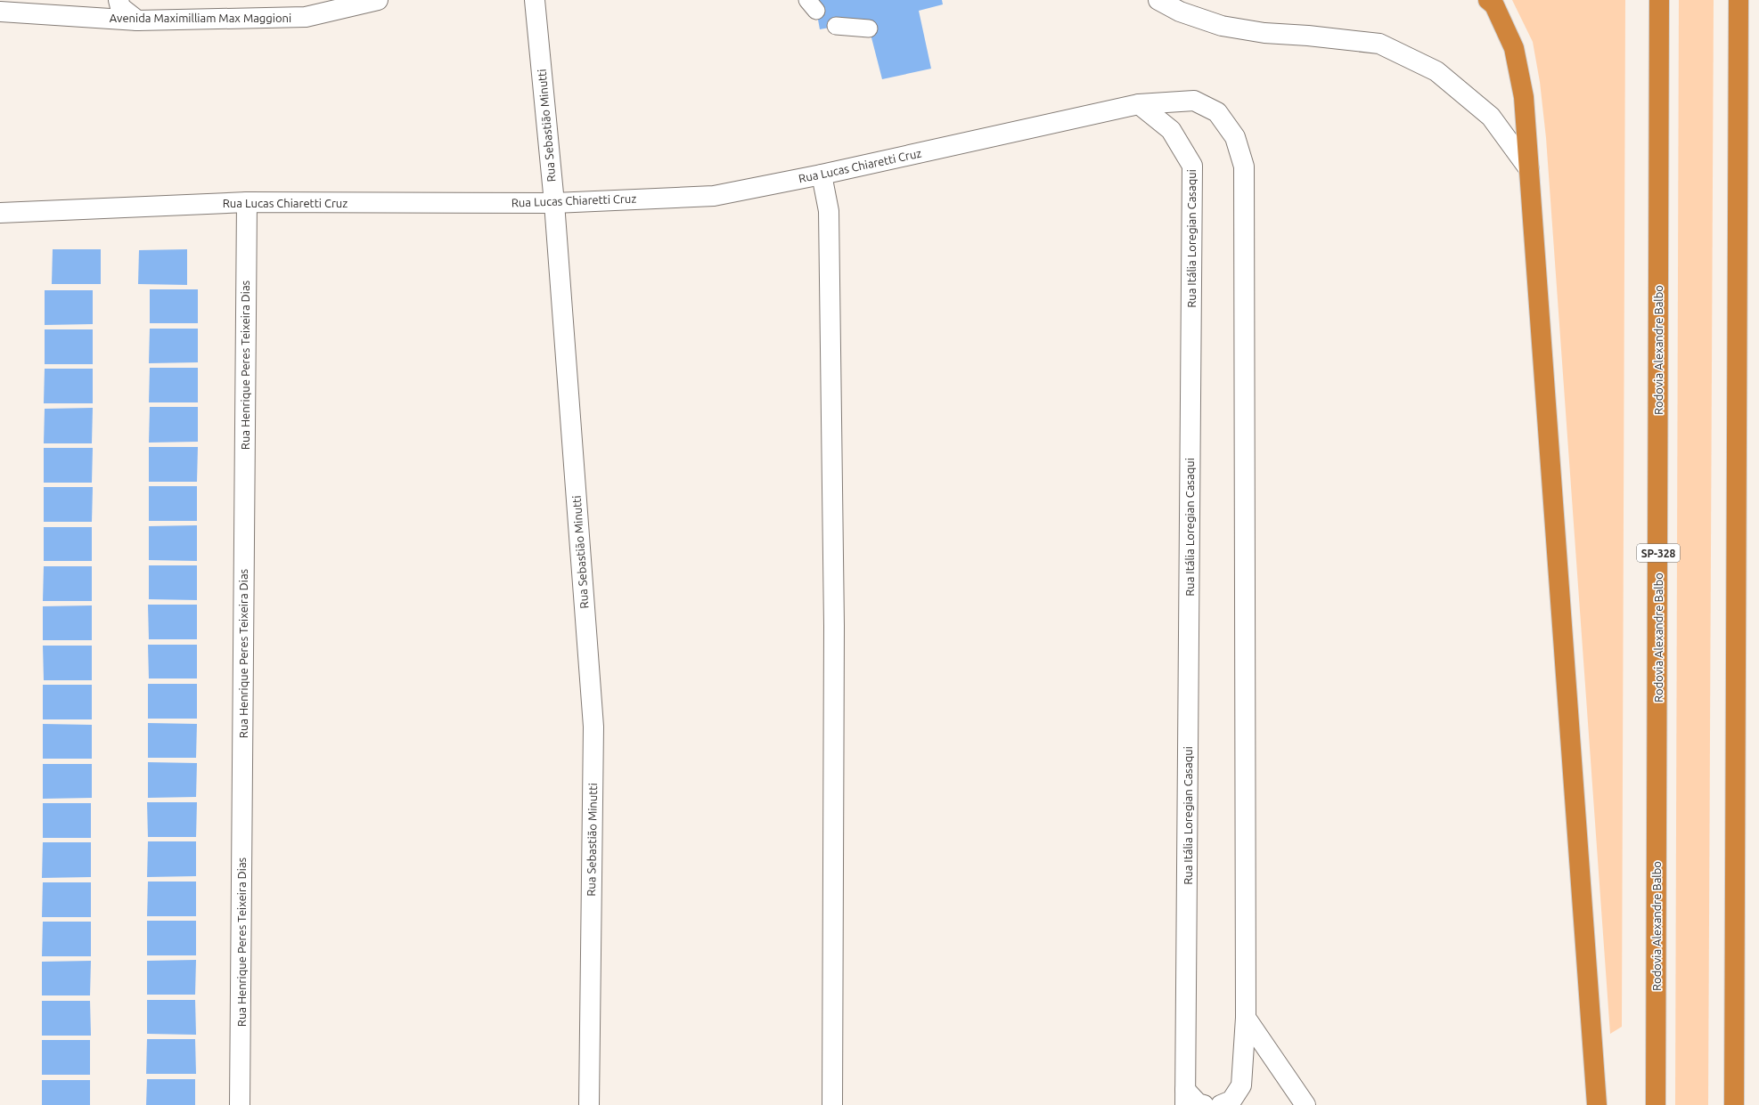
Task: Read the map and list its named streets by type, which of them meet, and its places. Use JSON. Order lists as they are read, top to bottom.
{
  "streets": {
    "highway": ["Rodovia Alexandre Balbo", "SP-328"],
    "street": [
      "Avenida Maximilliam Max Maggioni",
      "Rua Sebastião Minutti",
      "Rua Lucas Chiaretti Cruz",
      "Rua Itália Loregian Casaqui",
      "Rua Henrique Peres Teixeira Dias"
    ]
  },
  "crossings": [
    ["Rua Sebastião Minutti", "Rua Lucas Chiaretti Cruz"],
    ["Rua Lucas Chiaretti Cruz", "Rua Itália Loregian Casaqui"],
    ["Rua Lucas Chiaretti Cruz", "Rua Henrique Peres Teixeira Dias"]
  ]
}
